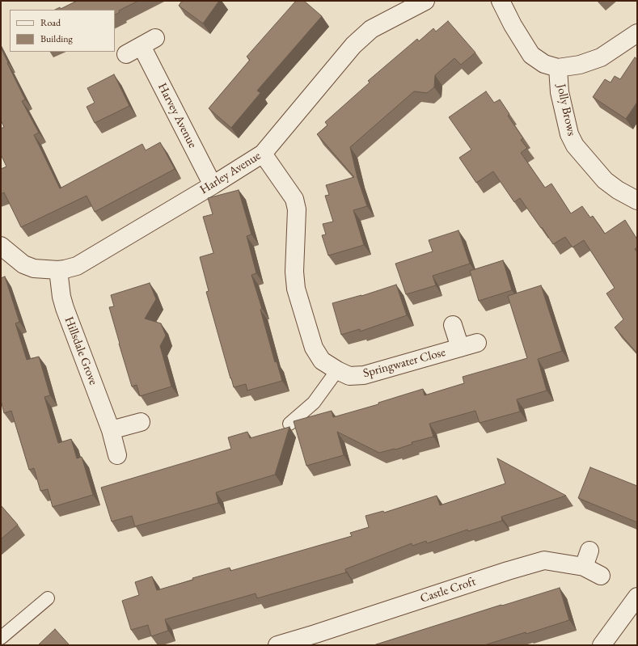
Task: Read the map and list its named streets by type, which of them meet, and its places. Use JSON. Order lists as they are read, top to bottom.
{
  "streets": {
    "street": [
      "Jolly Brows",
      "Harvey Avenue",
      "Harley Avenue",
      "Hillsdale Grove",
      "Springwater Close",
      "Castle Croft"
    ]
  },
  "crossings": [
    ["Harvey Avenue", "Harley Avenue"],
    ["Harley Avenue", "Hillsdale Grove"],
    ["Harley Avenue", "Springwater Close"]
  ],
  "legend": ["Road", "Building"]
}
